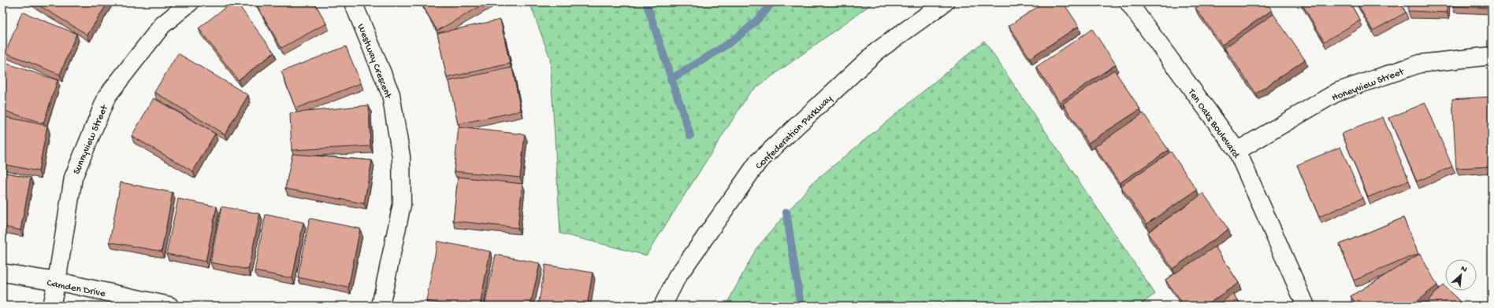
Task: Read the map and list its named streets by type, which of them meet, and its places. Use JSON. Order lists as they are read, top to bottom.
{
  "streets": {
    "street": [
      "Westway Crescent",
      "Honeyview Street",
      "Ten Oaks Boulevard",
      "Confederation Parkway",
      "Sunnyview Street",
      "Camden Drive"
    ]
  },
  "crossings": [
    ["Honeyview Street", "Ten Oaks Boulevard"],
    ["Sunnyview Street", "Camden Drive"]
  ],
  "north": "top right"
}
